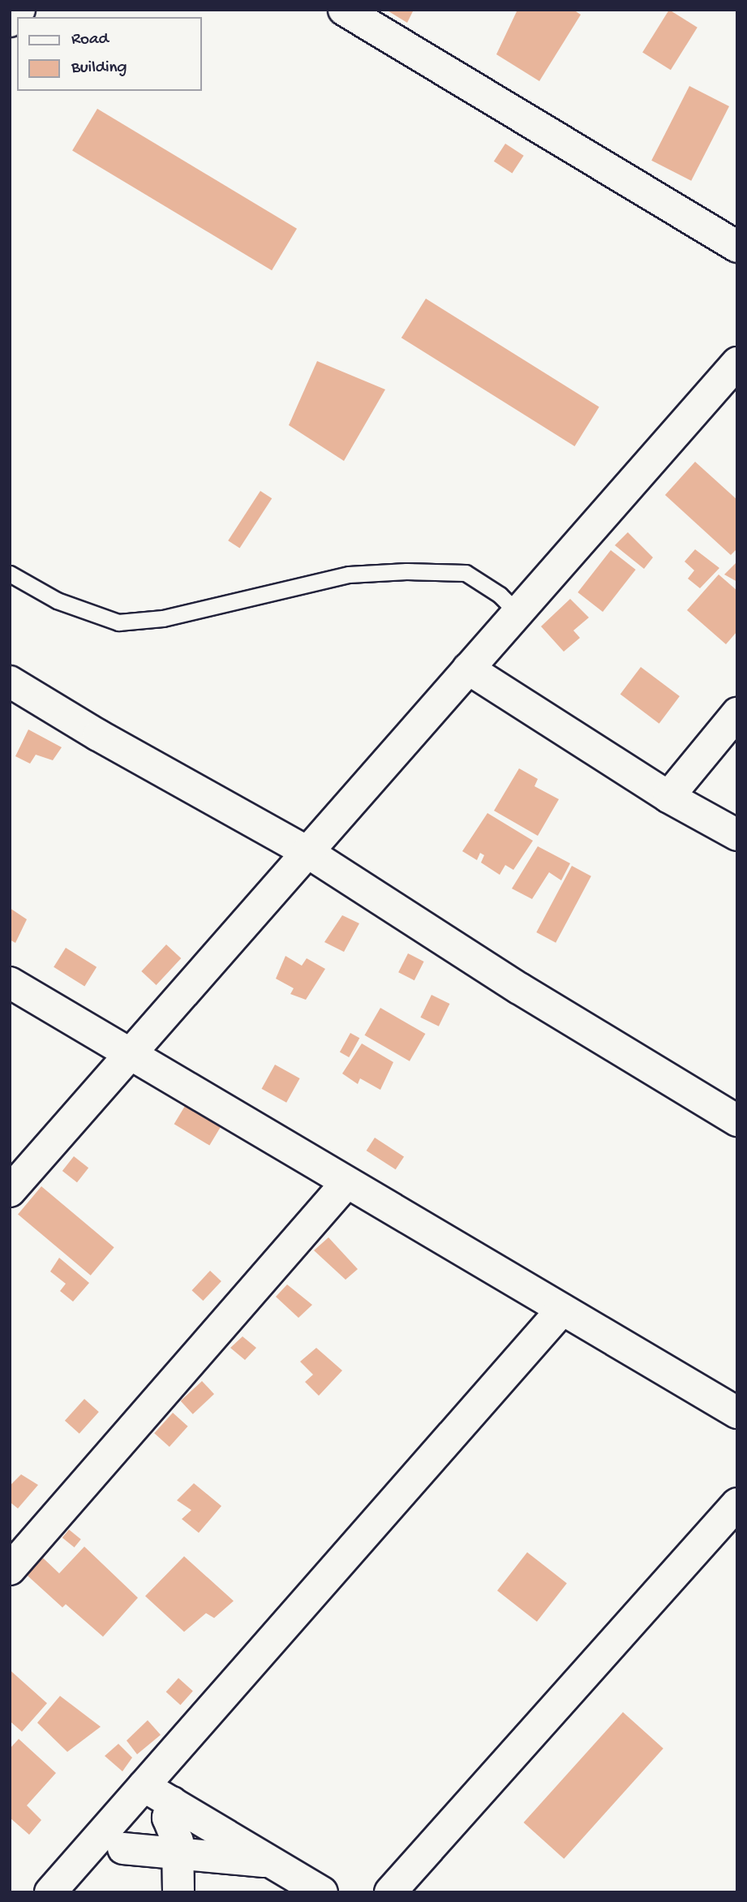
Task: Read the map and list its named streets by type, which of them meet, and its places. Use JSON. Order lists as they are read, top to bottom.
{
  "legend": ["Road", "Building"]
}
